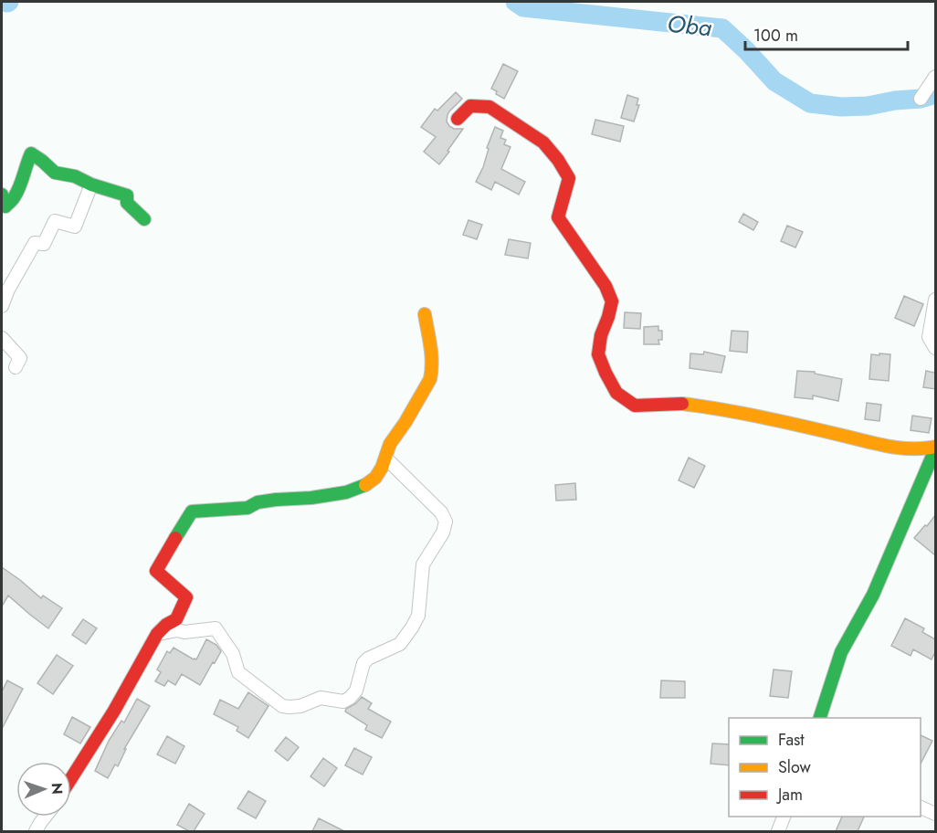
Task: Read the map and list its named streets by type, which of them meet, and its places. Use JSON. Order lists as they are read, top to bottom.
{
  "water": ["Oba"],
  "legend": ["Fast", "Slow", "Jam"],
  "scale_bar": "100 m",
  "north": "right"
}
